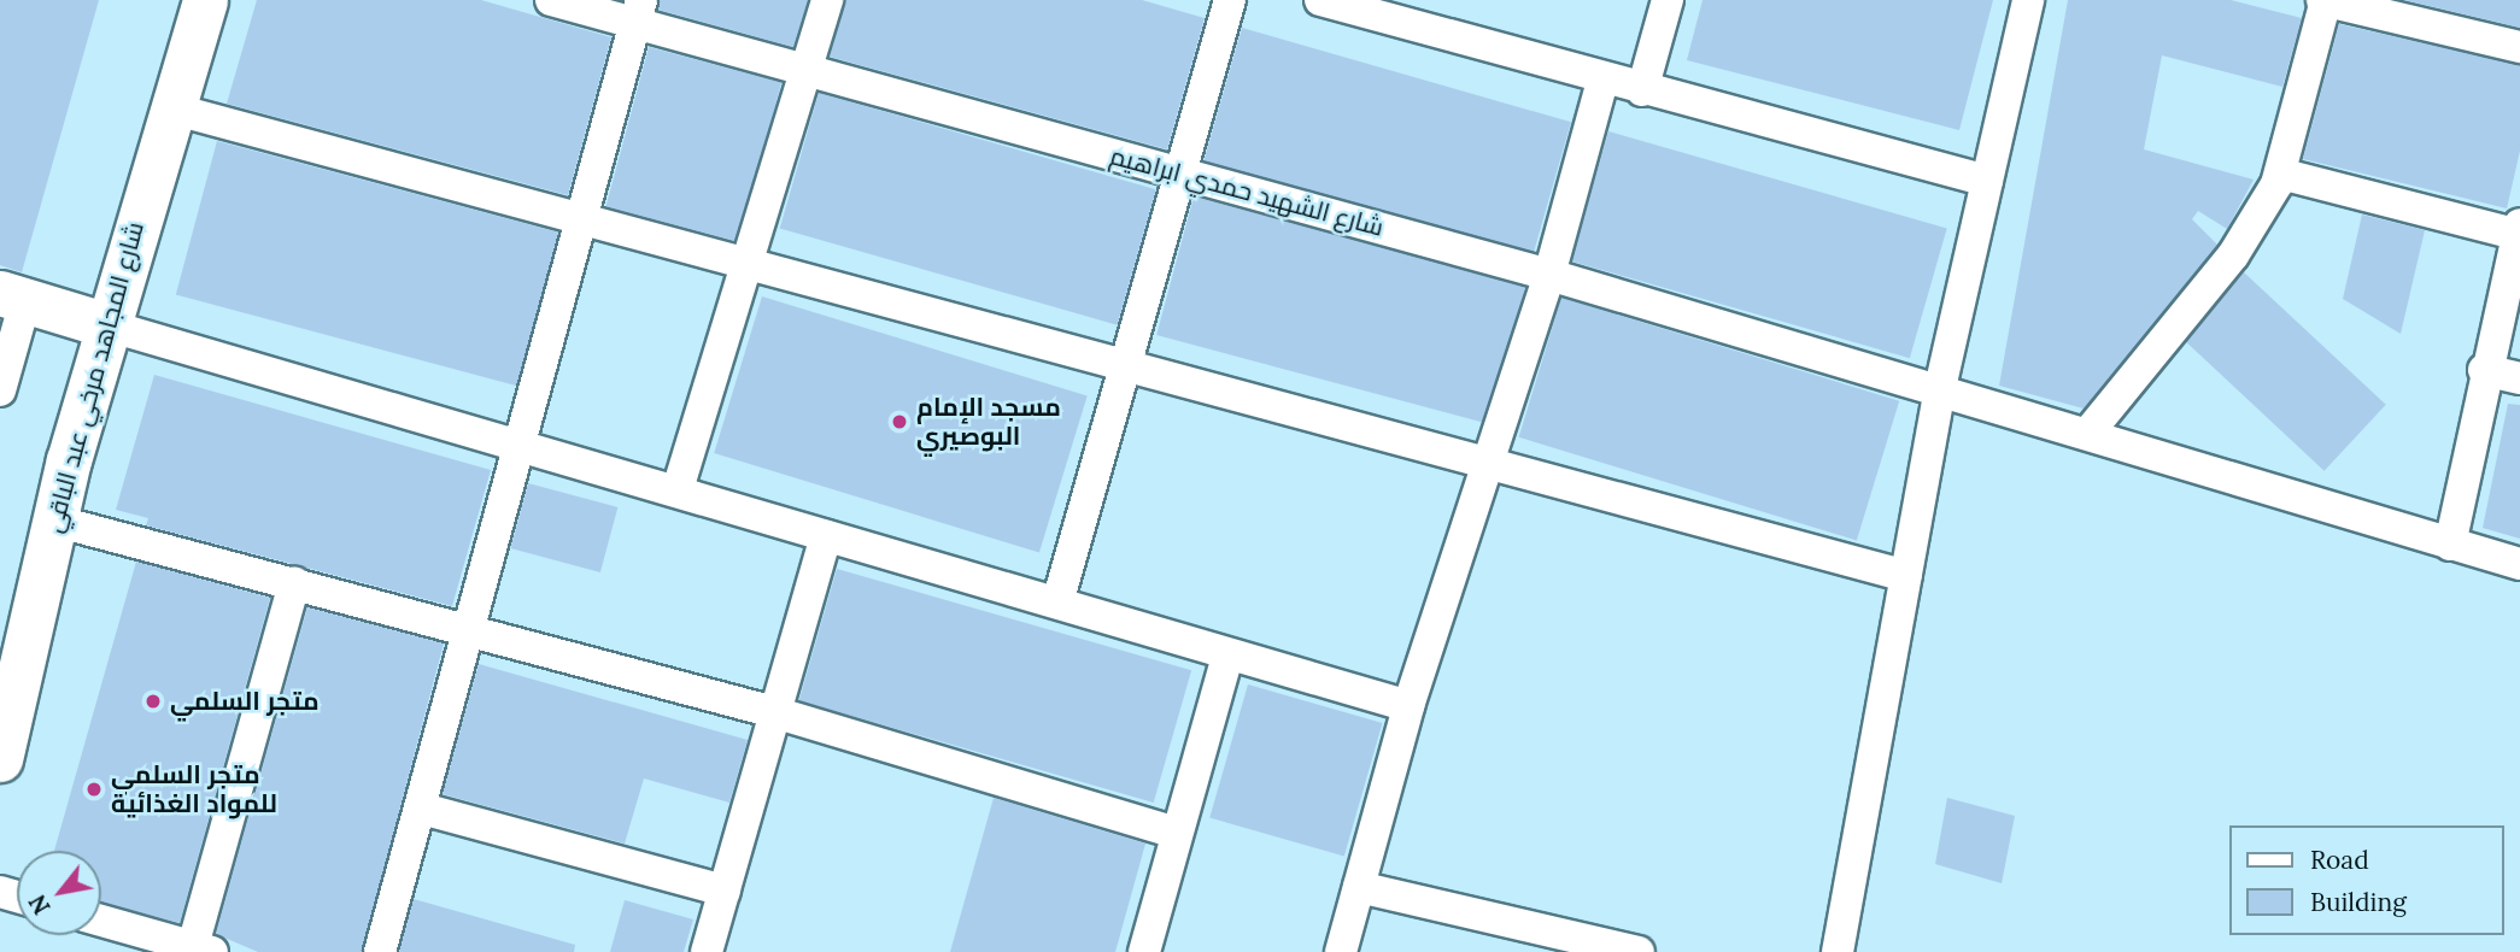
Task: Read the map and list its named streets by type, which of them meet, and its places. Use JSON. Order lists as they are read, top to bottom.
{
  "streets": {
    "street": ["شارع الشهيد حمدي ابراهيم", "شارع المجاهد مرخي عبد الباقي"]
  },
  "places": ["مسجد الإمام البوصيري", "متجر السلمي", "متجر السلمي للمواد الغذائية"],
  "legend": ["Road", "Building"],
  "north": "bottom left"
}
